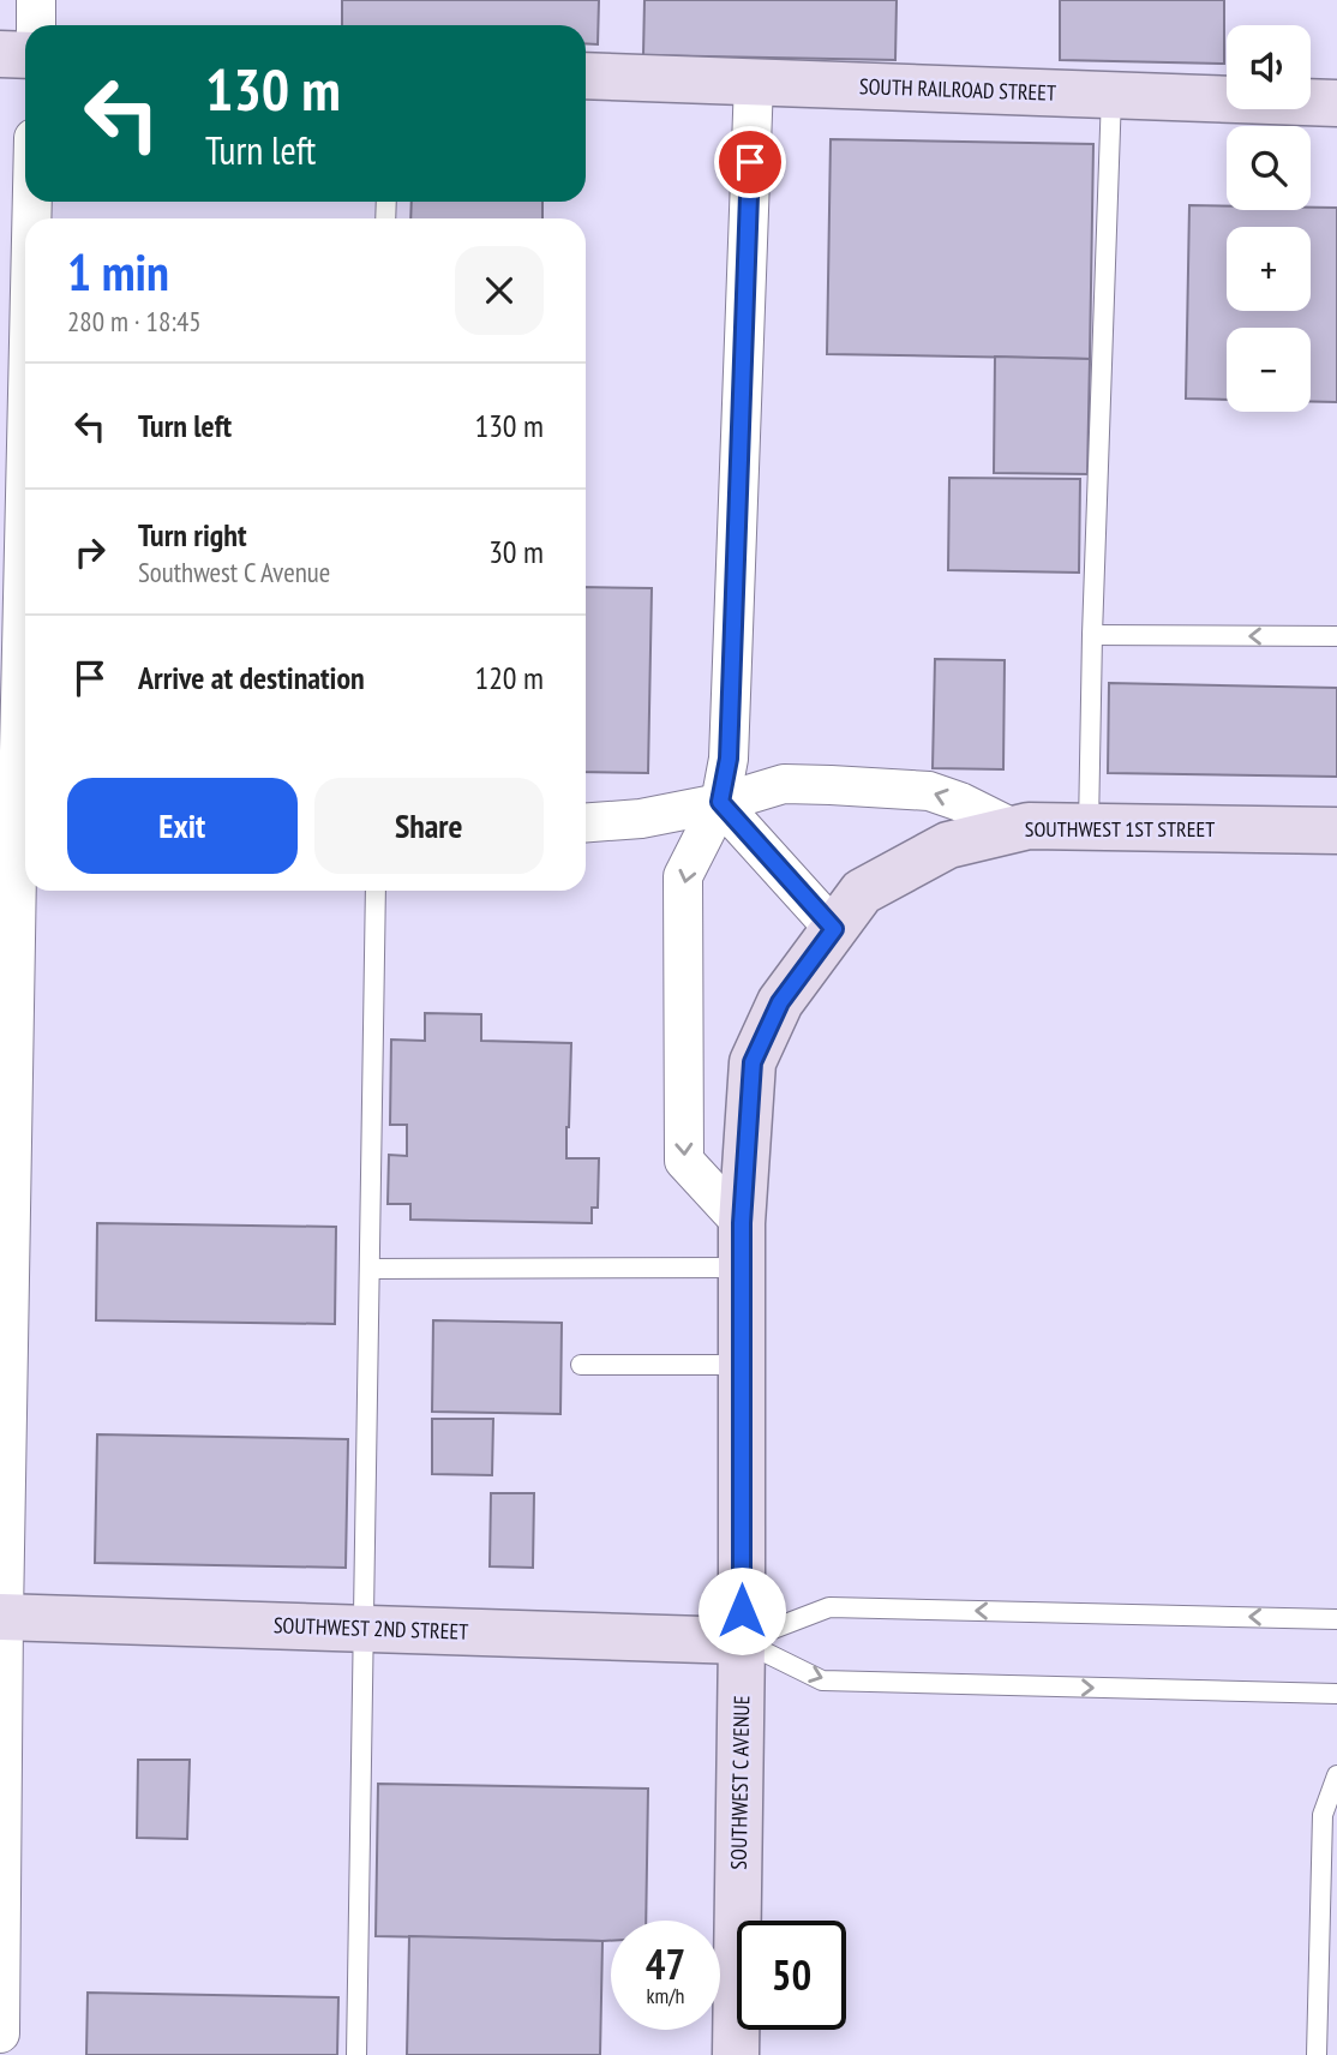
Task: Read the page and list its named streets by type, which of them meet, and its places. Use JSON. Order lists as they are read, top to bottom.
{
  "streets": {
    "main road": [
      "SOUTH RAILROAD STREET",
      "SOUTHWEST 1ST STREET",
      "SOUTHWEST 2ND STREET",
      "SOUTHWEST C AVENUE"
    ]
  },
  "crossings": [
    ["SOUTHWEST 1ST STREET", "SOUTHWEST C AVENUE"],
    ["SOUTHWEST 2ND STREET", "SOUTHWEST C AVENUE"]
  ],
  "page": {
    "map_buttons": ["+", "−"],
    "turn": ["130 m", "Turn left"],
    "heading": ["1 min", "280 m · 18:45"],
    "list": [
      {
        "name": "Turn left",
        "value": "130 m"
      },
      {
        "name": "Turn right",
        "note": "Southwest C Avenue",
        "value": "30 m"
      },
      {
        "name": "Arrive at destination",
        "value": "120 m"
      }
    ],
    "buttons": ["Exit", "Share"],
    "speed": "47 km/h",
    "limit": "50"
  }
}
